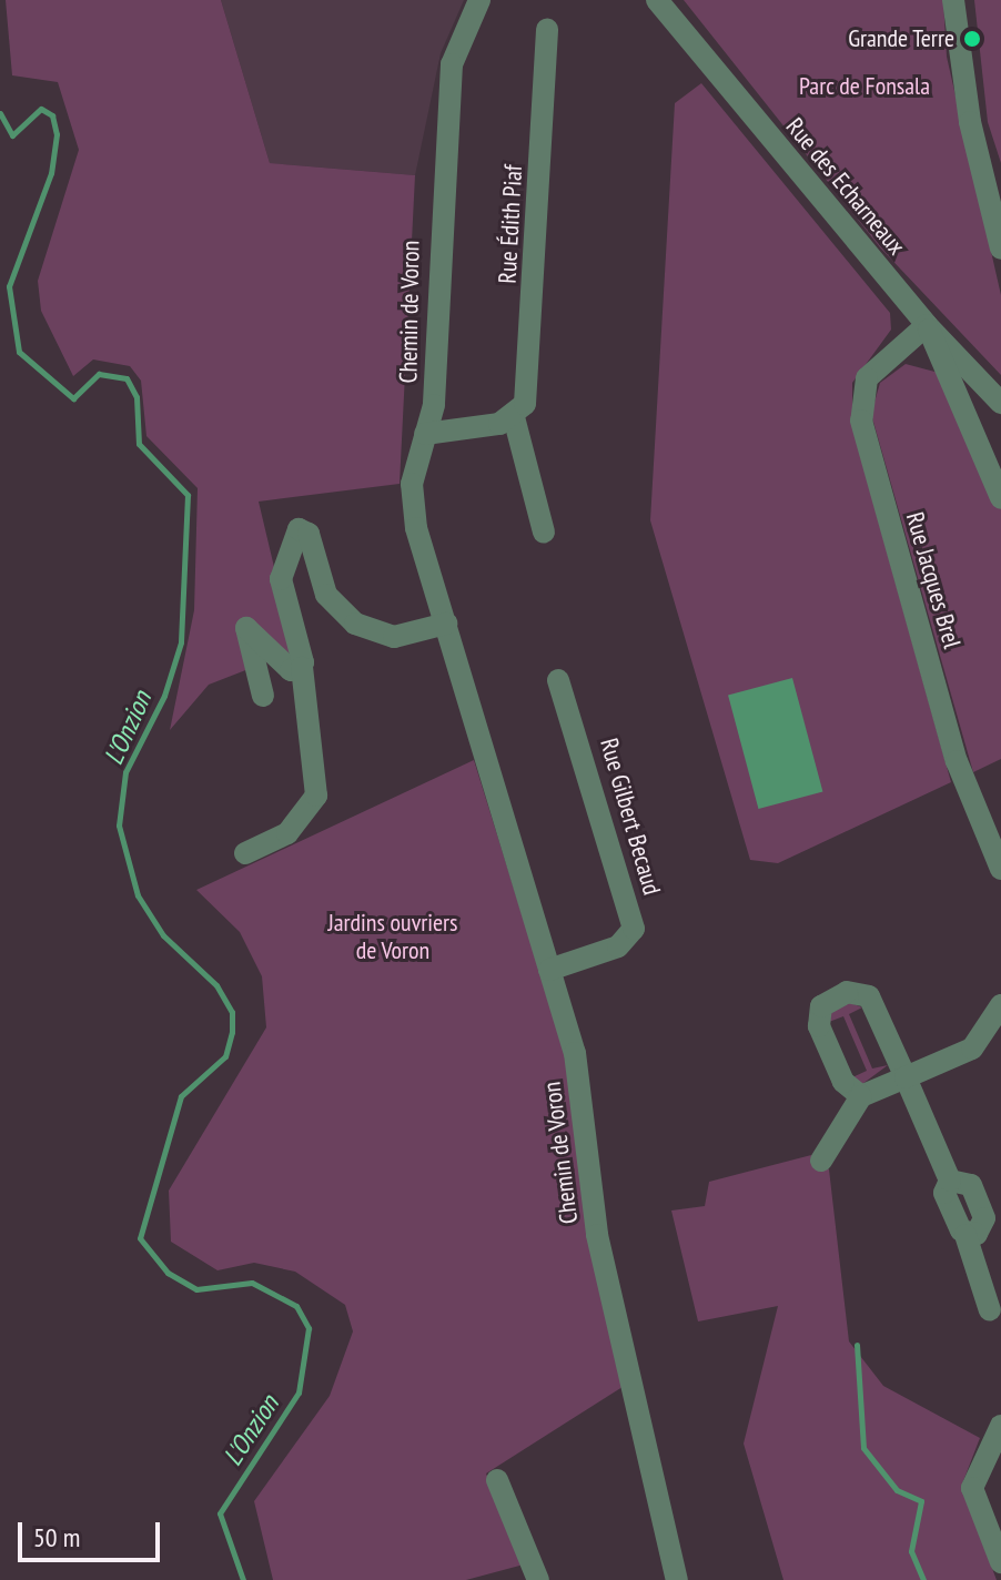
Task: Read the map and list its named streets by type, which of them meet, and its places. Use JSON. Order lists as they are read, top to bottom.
{
  "streets": {
    "street": [
      "Rue des Echarneaux",
      "Rue Édith Piaf",
      "Chemin de Voron",
      "Rue Jacques Brel",
      "Rue Gilbert Becaud"
    ]
  },
  "crossings": [
    ["Rue des Echarneaux", "Rue Jacques Brel"],
    ["Chemin de Voron", "Rue Gilbert Becaud"]
  ],
  "water": ["L'Onzion"],
  "parks": ["Parc de Fonsala", "Jardins ouvriers de Voron"],
  "places": ["Grande Terre"],
  "scale_bar": "50 m"
}
